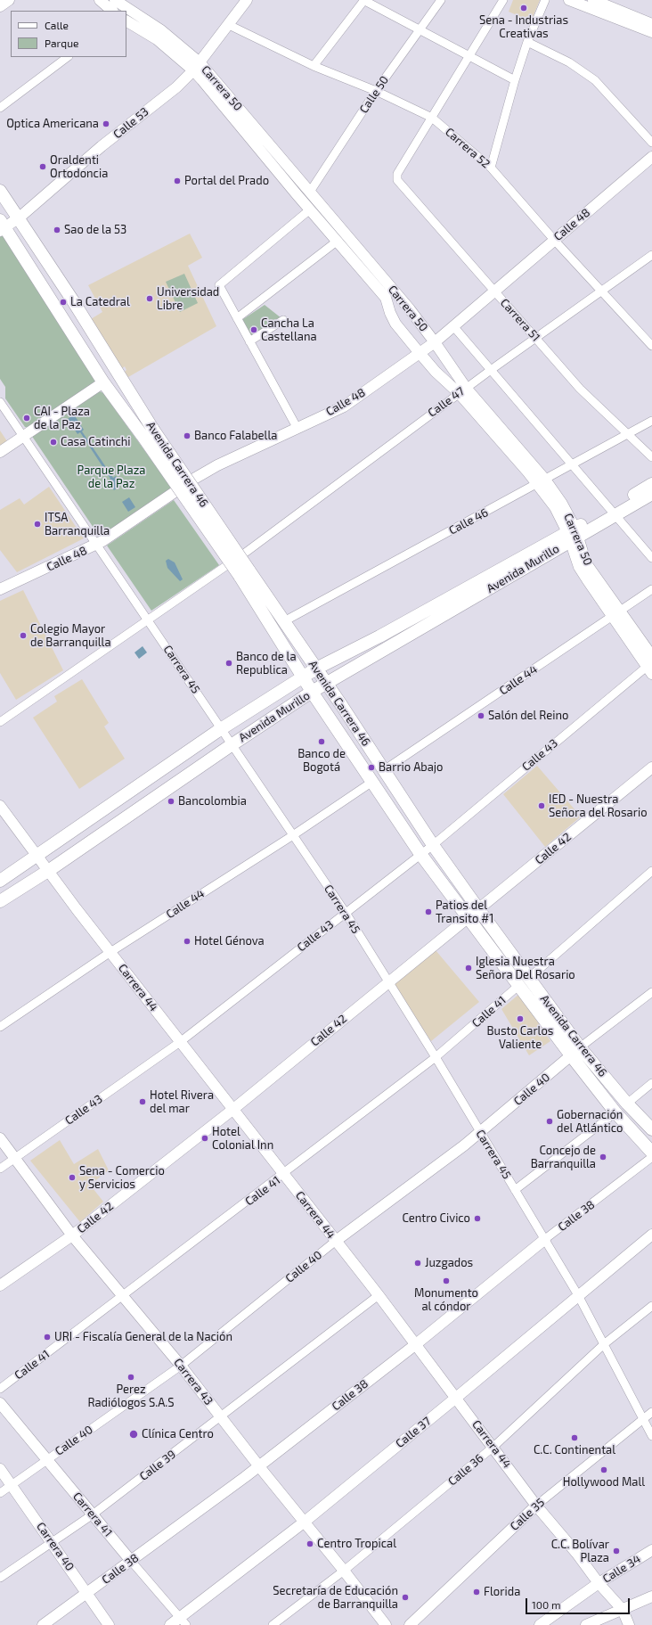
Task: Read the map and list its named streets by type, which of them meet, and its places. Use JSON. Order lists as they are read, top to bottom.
{
  "streets": {
    "main road": ["Avenida Carrera 46", "Avenida Murillo"],
    "street": [
      "Carrera 50",
      "Calle 50",
      "Calle 53",
      "Carrera 52",
      "Calle 48",
      "Carrera 51",
      "Calle 47",
      "Calle 46",
      "Carrera 45",
      "Calle 44",
      "Calle 43",
      "Calle 42",
      "Carrera 44",
      "Calle 41",
      "Calle 40",
      "Calle 38",
      "Carrera 43",
      "Calle 37",
      "Calle 39",
      "Calle 36",
      "Carrera 41",
      "Calle 35",
      "Carrera 40",
      "Calle 34"
    ]
  },
  "crossings": [
    ["Carrera 50", "Calle 50"],
    ["Carrera 50", "Calle 53"],
    ["Carrera 50", "Calle 48"],
    ["Carrera 50", "Calle 47"],
    ["Carrera 50", "Calle 46"],
    ["Carrera 50", "Avenida Murillo"],
    ["Carrera 50", "Calle 44"],
    ["Carrera 50", "Calle 43"],
    ["Calle 50", "Carrera 52"],
    ["Calle 53", "Carrera 52"],
    ["Calle 53", "Avenida Carrera 46"],
    ["Carrera 52", "Calle 48"],
    ["Carrera 52", "Carrera 51"],
    ["Carrera 52", "Calle 47"],
    ["Calle 48", "Carrera 51"],
    ["Calle 48", "Carrera 45"],
    ["Carrera 51", "Calle 47"],
    ["Carrera 51", "Calle 46"],
    ["Avenida Carrera 46", "Calle 46"],
    ["Avenida Carrera 46", "Avenida Murillo"],
    ["Avenida Carrera 46", "Calle 44"],
    ["Avenida Carrera 46", "Calle 43"],
    ["Avenida Carrera 46", "Calle 42"],
    ["Avenida Carrera 46", "Calle 41"],
    ["Avenida Carrera 46", "Calle 40"],
    ["Avenida Murillo", "Carrera 45"],
    ["Avenida Murillo", "Carrera 44"],
    ["Carrera 45", "Calle 44"],
    ["Carrera 45", "Calle 43"],
    ["Carrera 45", "Calle 42"],
    ["Carrera 45", "Calle 41"],
    ["Carrera 45", "Calle 40"],
    ["Carrera 45", "Calle 38"],
    ["Carrera 45", "Calle 37"],
    ["Carrera 45", "Calle 36"],
    ["Carrera 45", "Calle 35"],
    ["Calle 44", "Carrera 44"],
    ["Calle 43", "Carrera 44"],
    ["Calle 43", "Carrera 43"],
    ["Calle 42", "Carrera 44"],
    ["Calle 42", "Carrera 43"],
    ["Carrera 44", "Calle 41"],
    ["Carrera 44", "Calle 40"],
    ["Carrera 44", "Calle 38"],
    ["Carrera 44", "Calle 37"],
    ["Carrera 44", "Calle 39"],
    ["Carrera 44", "Calle 36"],
    ["Carrera 44", "Calle 35"],
    ["Carrera 44", "Calle 34"],
    ["Calle 41", "Carrera 43"],
    ["Calle 40", "Carrera 43"],
    ["Calle 40", "Carrera 41"],
    ["Calle 40", "Carrera 40"],
    ["Calle 38", "Carrera 43"],
    ["Calle 38", "Carrera 41"],
    ["Calle 38", "Carrera 40"],
    ["Carrera 43", "Calle 37"],
    ["Carrera 43", "Calle 39"],
    ["Carrera 43", "Calle 36"],
    ["Calle 37", "Carrera 41"],
    ["Calle 39", "Carrera 41"],
    ["Calle 39", "Carrera 40"]
  ],
  "parks": ["Parque Plaza de la Paz"],
  "places": [
    "Sena - Industrias Creativas",
    "Optica Americana",
    "Oraldenti Ortodoncia",
    "Portal del Prado",
    "Sao de la 53",
    "Universidad Libre",
    "La Catedral",
    "Cancha La Castellana",
    "CAI - Plaza de la Paz",
    "Banco Falabella",
    "Casa Catinchi",
    "ITSA Barranquilla",
    "Colegio Mayor de Barranquilla",
    "Banco de la Republica",
    "Salón del Reino",
    "Banco de Bogotá",
    "Barrio Abajo",
    "Bancolombia",
    "IED - Nuestra Señora del Rosario",
    "Patios del Transito #1",
    "Hotel Génova",
    "Iglesia Nuestra Señora Del Rosario",
    "Busto Carlos Valiente",
    "Hotel Rivera del mar",
    "Gobernación del Atlántico",
    "Hotel Colonial Inn",
    "Concejo de Barranquilla",
    "Sena - Comercio y Servicios",
    "Centro Civico",
    "Juzgados",
    "Monumento al cóndor",
    "URI - Fiscalía General de la Nación",
    "Perez Radiólogos S.A.S",
    "Clínica Centro",
    "C.C. Continental",
    "Hollywood Mall",
    "Centro Tropical",
    "C.C. Bolívar Plaza",
    "Florida",
    "Secretaría de Educación de Barranquilla"
  ],
  "legend": ["Calle", "Parque"],
  "scale_bar": "100 m"
}
